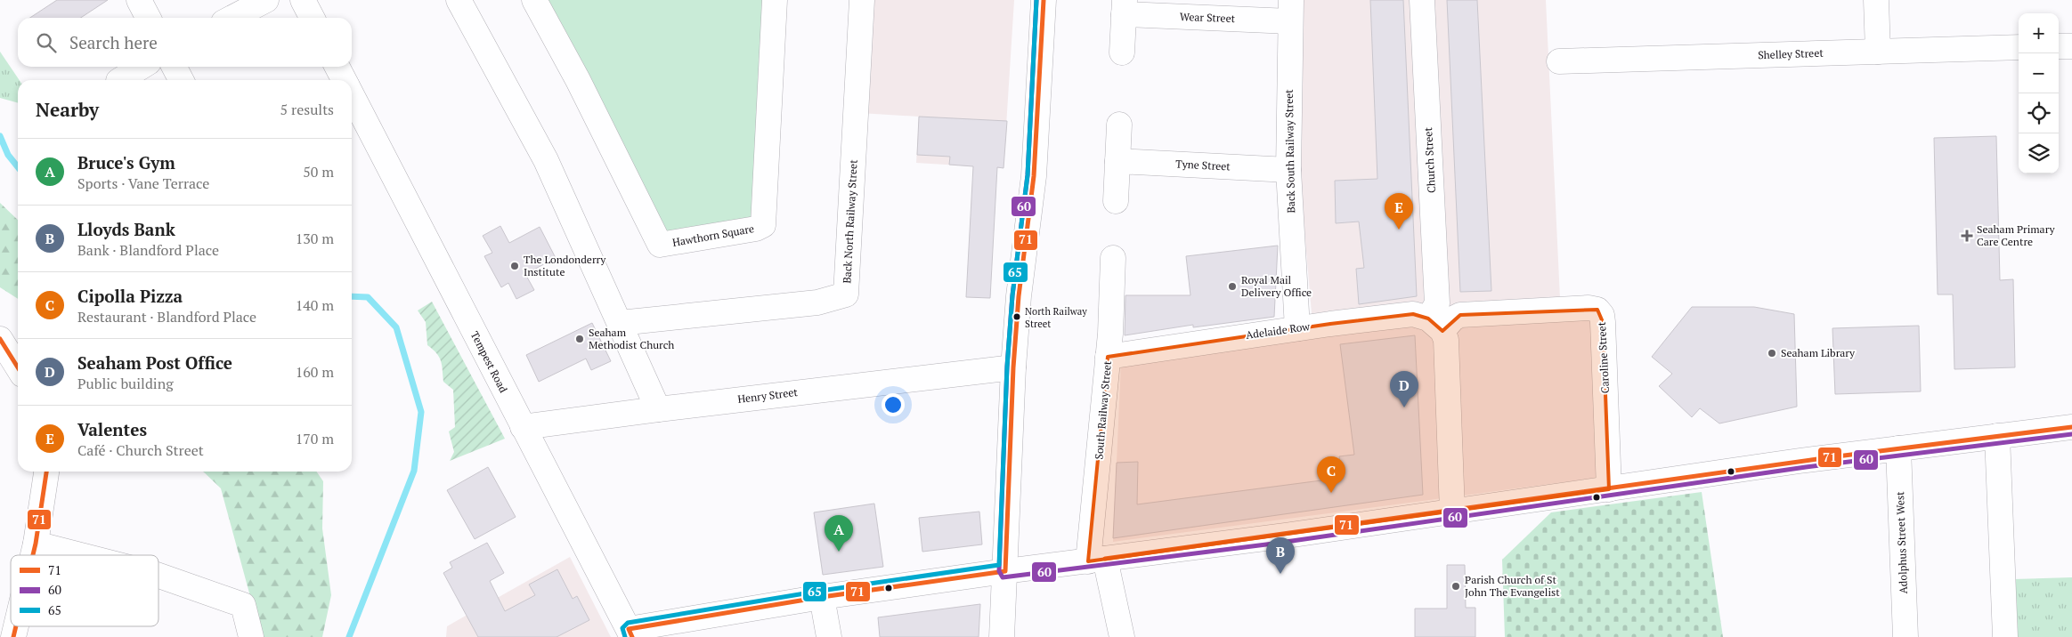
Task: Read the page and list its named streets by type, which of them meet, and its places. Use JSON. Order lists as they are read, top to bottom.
{
  "streets": {
    "street": [
      "Wear Street",
      "Shelley Street",
      "Back South Railway Street",
      "Church Street",
      "Tyne Street",
      "Back North Railway Street",
      "Hawthorn Square",
      "Adelaide Row",
      "Caroline Street",
      "Tempest Road",
      "Henry Street",
      "South Railway Street",
      "Adolphus Street West"
    ]
  },
  "crossings": [
    ["Wear Street", "Back South Railway Street"],
    ["Back South Railway Street", "Tyne Street"],
    ["Back South Railway Street", "Adelaide Row"],
    ["Church Street", "Adelaide Row"],
    ["Church Street", "Caroline Street"],
    ["Adelaide Row", "Caroline Street"],
    ["Adelaide Row", "South Railway Street"],
    ["Tempest Road", "Henry Street"]
  ],
  "places": {
    "health": ["Seaham Primary Care Centre"],
    "other": [
      "The Londonderry Institute",
      "Royal Mail Delivery Office",
      "North Railway Street",
      "Seaham Methodist Church",
      "Seaham Library",
      "Parish Church of St John The Evangelist"
    ]
  },
  "lines": ["transit line 71", "transit line 60", "transit line 65"],
  "legend": ["71", "60", "65"],
  "page": {
    "map_buttons": ["+", "−"],
    "search": "Search here",
    "heading": ["Nearby", "5 results"],
    "list": [
      {
        "mark": "A",
        "name": "Bruce's Gym",
        "note": "Sports · Vane Terrace",
        "value": "50 m"
      },
      {
        "mark": "B",
        "name": "Lloyds Bank",
        "note": "Bank · Blandford Place",
        "value": "130 m"
      },
      {
        "mark": "C",
        "name": "Cipolla Pizza",
        "note": "Restaurant · Blandford Place",
        "value": "140 m"
      },
      {
        "mark": "D",
        "name": "Seaham Post Office",
        "note": "Public building",
        "value": "160 m"
      },
      {
        "mark": "E",
        "name": "Valentes",
        "note": "Café · Church Street",
        "value": "170 m"
      }
    ],
    "pins": [
      "E",
      "D",
      "C",
      "A",
      "B"
    ]
  }
}
